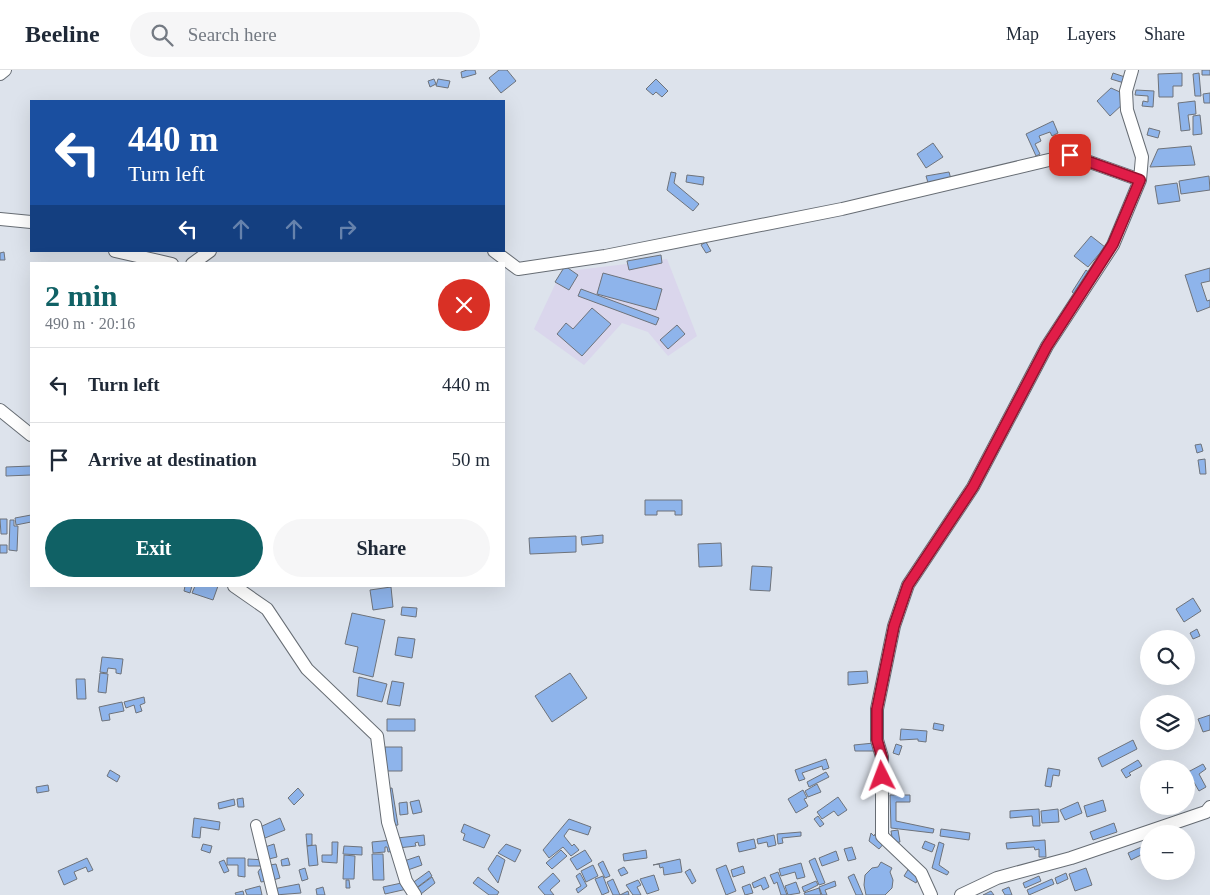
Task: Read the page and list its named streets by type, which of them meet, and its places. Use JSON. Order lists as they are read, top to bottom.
{
  "page": {
    "header": "Beeline",
    "search": "Search here",
    "nav": ["Map", "Layers", "Share"],
    "turn": ["440 m", "Turn left"],
    "heading": ["2 min", "490 m · 20:16"],
    "list": [
      {
        "name": "Turn left",
        "value": "440 m"
      },
      {
        "name": "Arrive at destination",
        "value": "50 m"
      }
    ],
    "buttons": ["Exit", "Share"],
    "map_buttons": ["+", "−"]
  }
}
